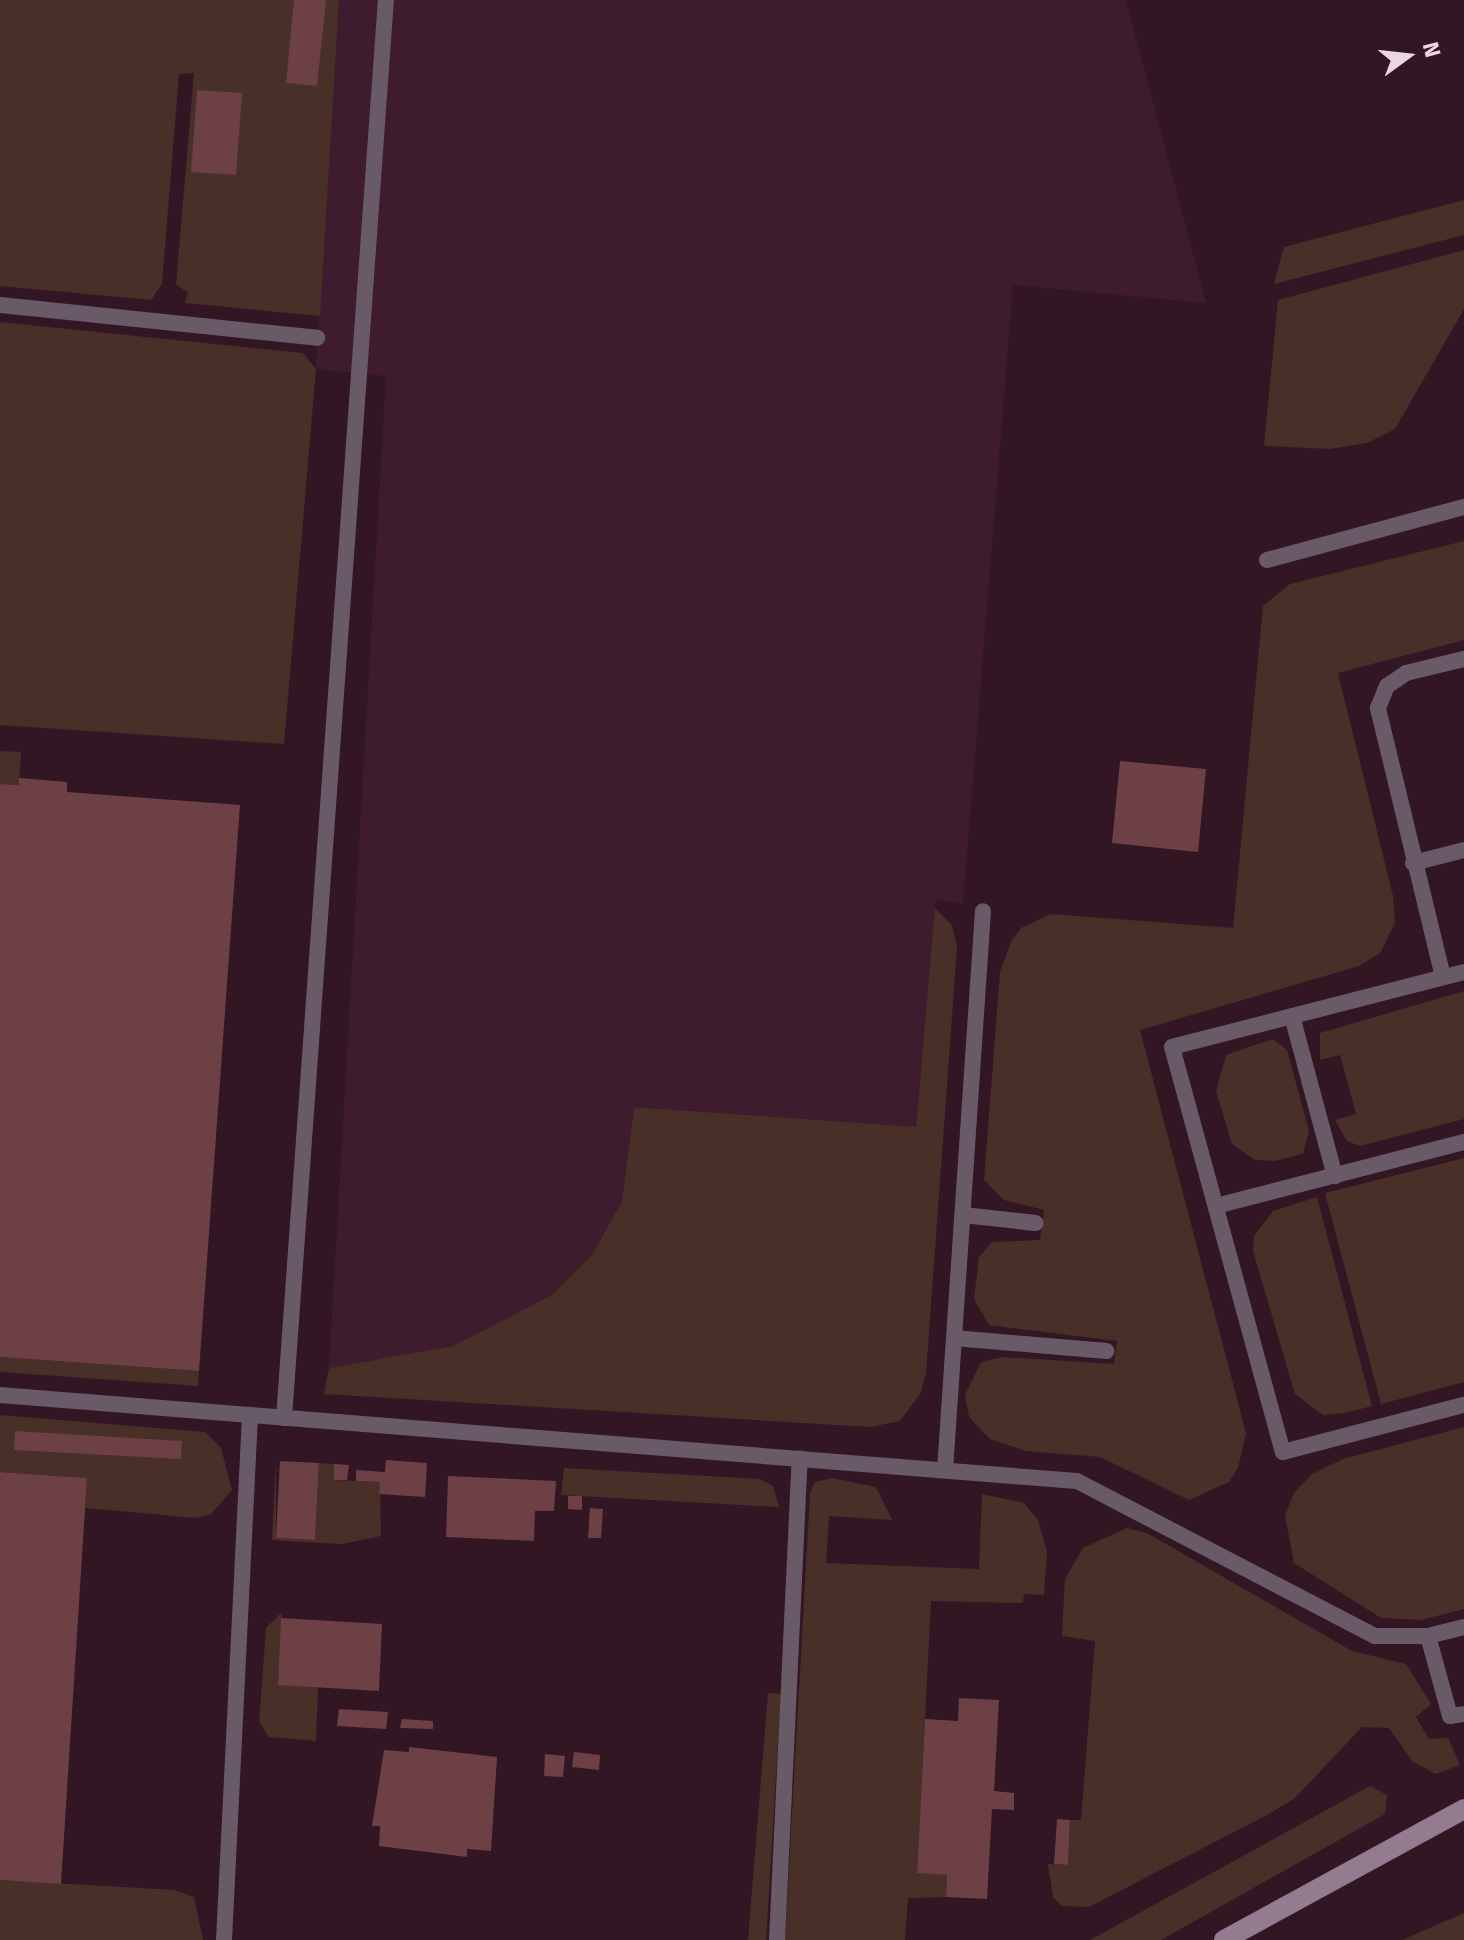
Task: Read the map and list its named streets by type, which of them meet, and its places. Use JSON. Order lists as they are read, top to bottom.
{
  "north": "right"
}
